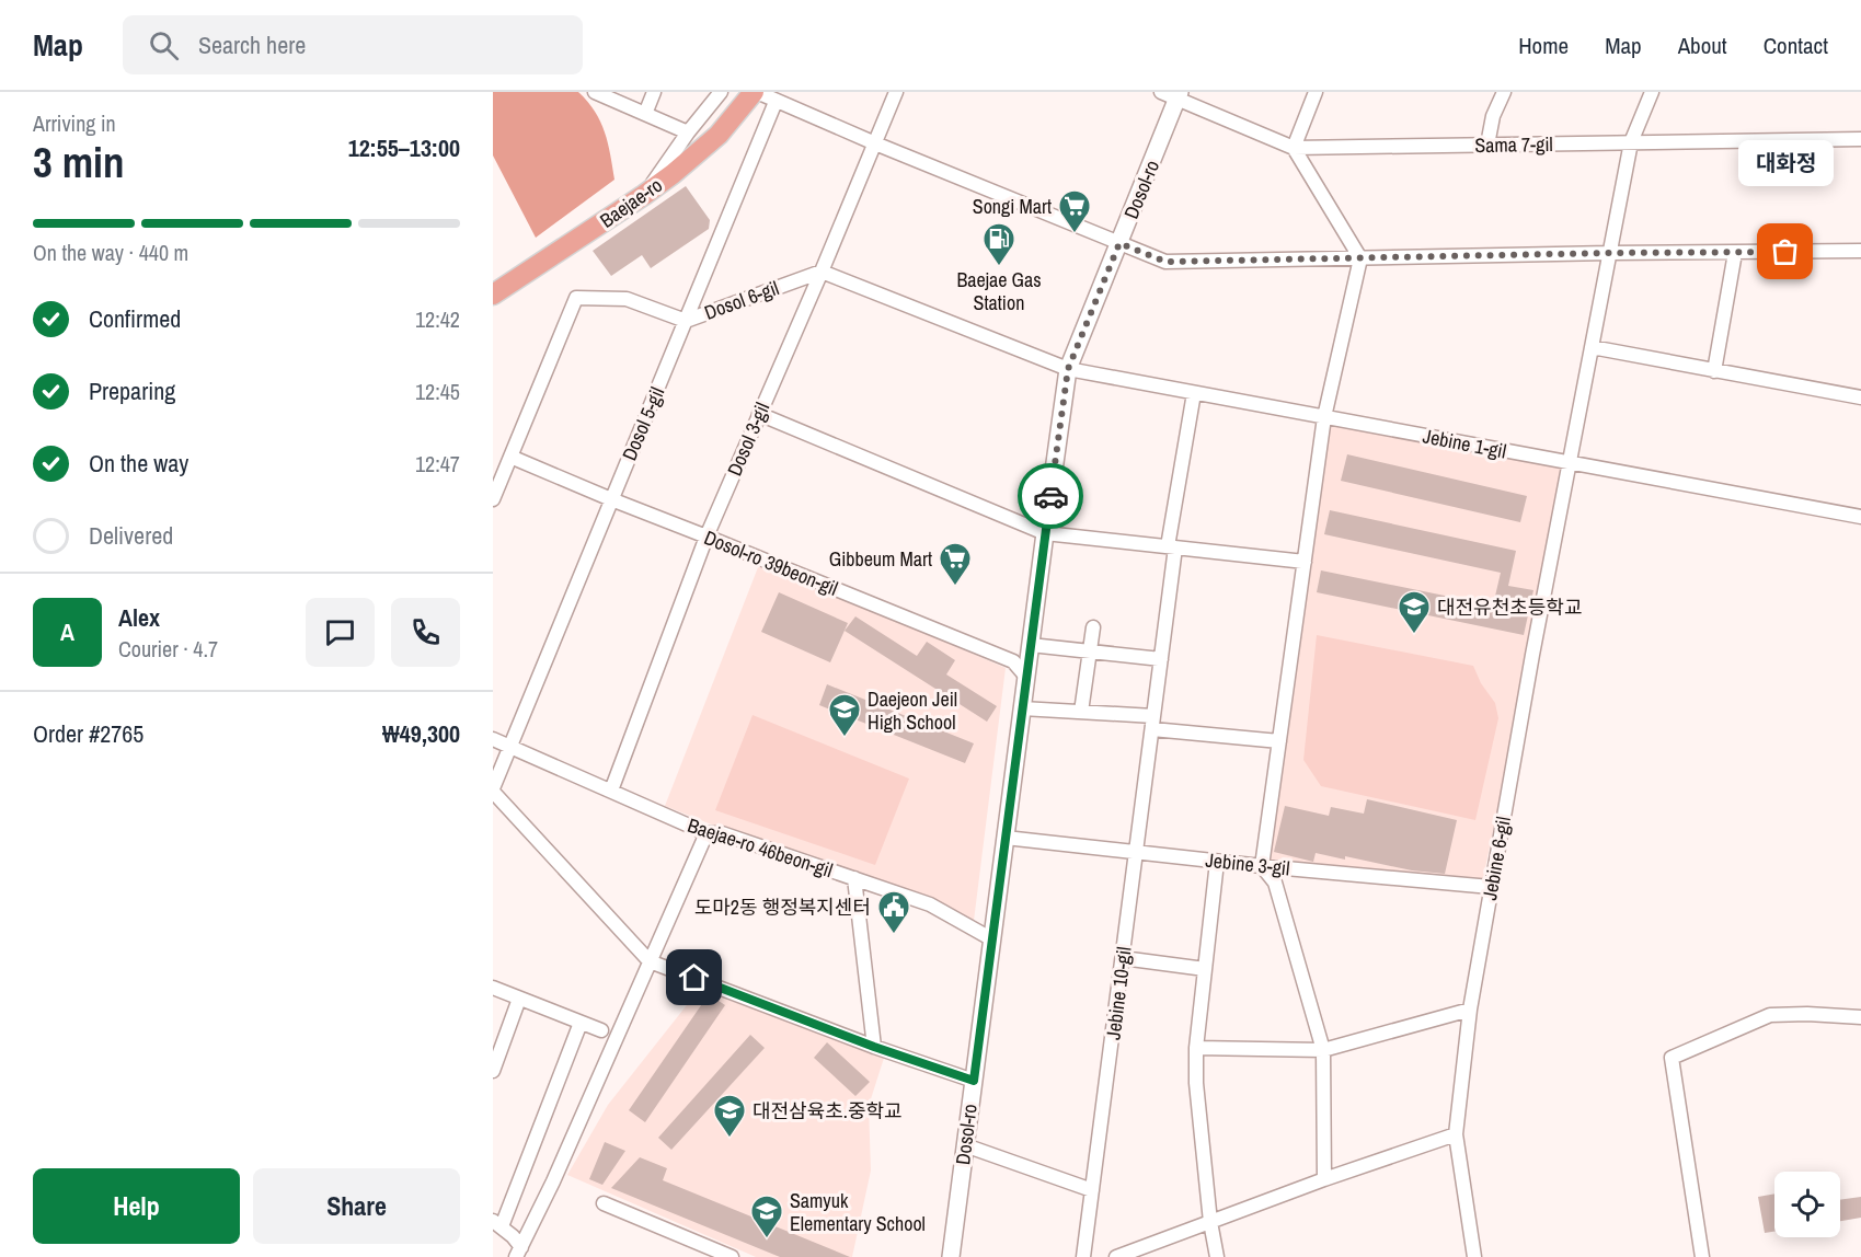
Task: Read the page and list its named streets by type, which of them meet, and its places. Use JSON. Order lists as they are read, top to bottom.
{
  "streets": {
    "main road": ["Baejae-ro"],
    "street": [
      "Sama 7-gil",
      "Dosol-ro",
      "Dosol 6-gil",
      "Dosol 5-gil",
      "Dosol 3-gil",
      "Jebine 1-gil",
      "Dosol-ro 39beon-gil",
      "Baejae-ro 46beon-gil",
      "Jebine 6-gil",
      "Jebine 3-gil",
      "Jebine 10-gil"
    ]
  },
  "crossings": [
    ["Sama 7-gil", "Dosol-ro"],
    ["Sama 7-gil", "Jebine 6-gil"],
    ["Dosol-ro", "Jebine 1-gil"],
    ["Dosol-ro", "Dosol-ro 39beon-gil"],
    ["Dosol-ro", "Baejae-ro 46beon-gil"],
    ["Dosol-ro", "Jebine 3-gil"],
    ["Dosol 6-gil", "Dosol 5-gil"],
    ["Dosol 6-gil", "Dosol 3-gil"],
    ["Dosol 6-gil", "Dosol-ro 39beon-gil"],
    ["Dosol 5-gil", "Dosol-ro 39beon-gil"],
    ["Dosol 5-gil", "Baejae-ro 46beon-gil"],
    ["Dosol 3-gil", "Dosol-ro 39beon-gil"],
    ["Dosol 3-gil", "Baejae-ro 46beon-gil"],
    ["Jebine 1-gil", "Jebine 6-gil"],
    ["Jebine 1-gil", "Jebine 10-gil"],
    ["Jebine 6-gil", "Jebine 3-gil"],
    ["Jebine 3-gil", "Jebine 10-gil"]
  ],
  "places": {
    "supermarket": ["Songi Mart", "Gibbeum Mart"],
    "other": ["대화정"],
    "fuel station": ["Baejae Gas Station"],
    "school or university": [
      "대전유천초등학교",
      "Daejeon Jeil High School",
      "대전삼육초.중학교",
      "Samyuk Elementary School"
    ],
    "public building": ["도마2동 행정복지센터"]
  },
  "page": {
    "header": "Map",
    "search": "Search here",
    "nav": [
      "Home",
      "Map",
      "About",
      "Contact"
    ],
    "heading": ["3 min", "Arriving in", "12:55–13:00"],
    "panel": [
      "Alex",
      "Courier · 4.7",
      "Order #2765",
      "₩49,300"
    ],
    "bubble": "대화정",
    "bar": "On the way · 440 m",
    "list": [
      ["Confirmed", "12:42"],
      ["Preparing", "12:45"],
      ["On the way", "12:47"],
      "Delivered"
    ],
    "round": "A",
    "buttons": ["Help", "Share"]
  }
}
